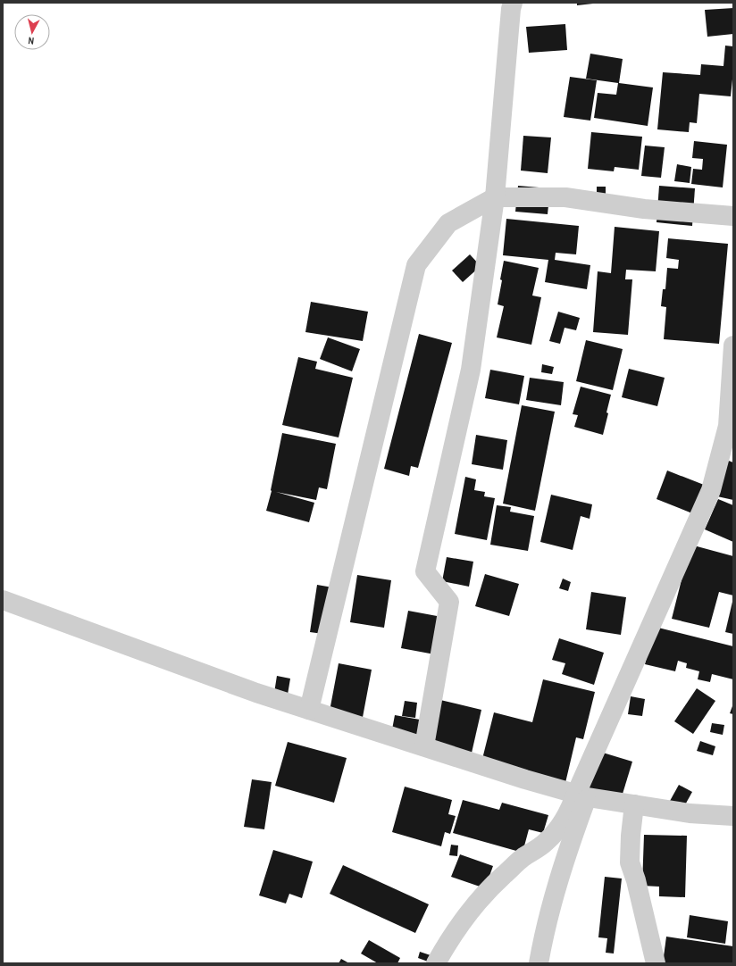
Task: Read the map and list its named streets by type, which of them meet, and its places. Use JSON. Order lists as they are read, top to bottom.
{
  "north": "bottom"
}
